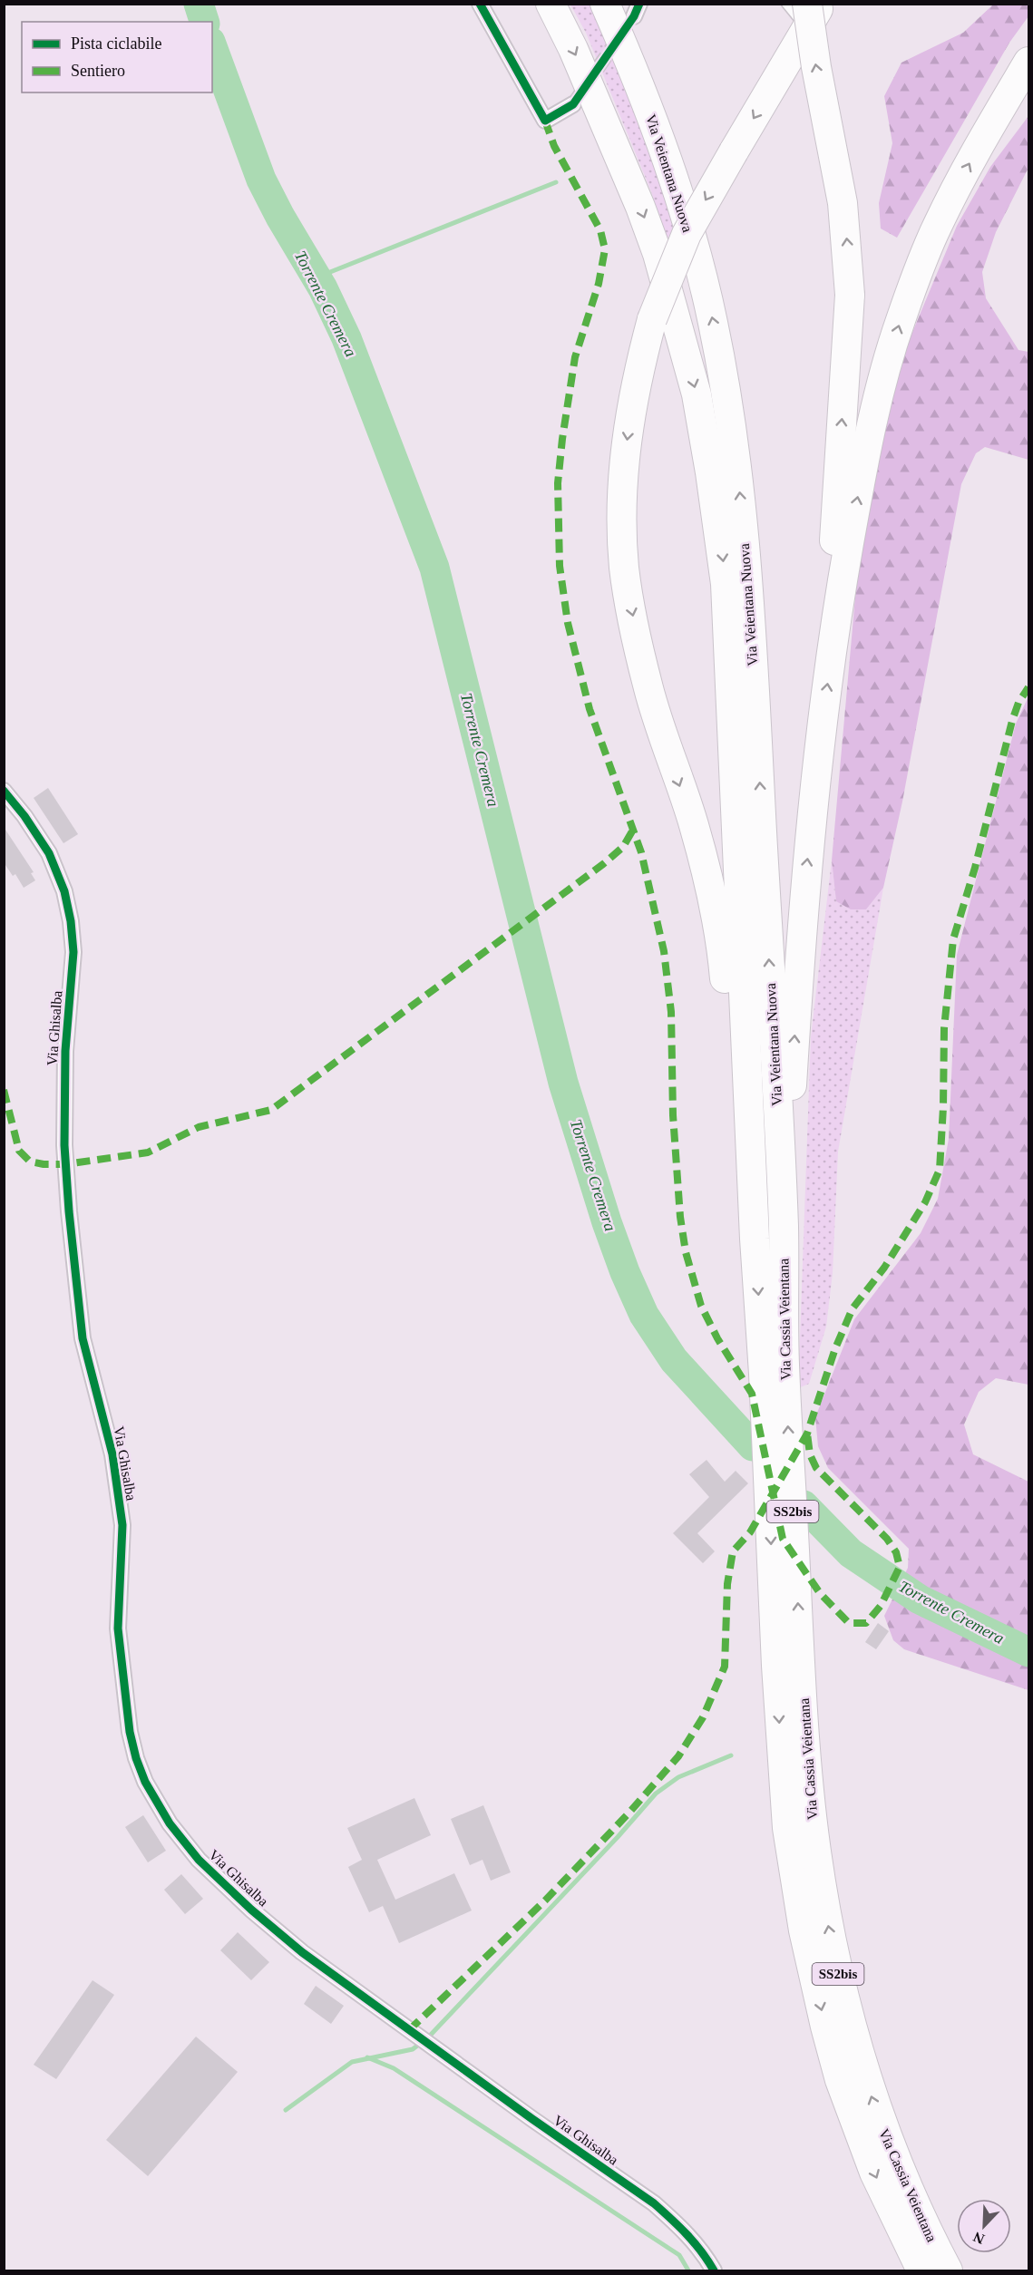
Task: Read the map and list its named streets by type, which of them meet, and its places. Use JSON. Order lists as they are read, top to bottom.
{
  "streets": {
    "highway": ["Via Veientana Nuova", "Via Cassia Veientana", "SS2bis"],
    "street": ["Via Ghisalba"]
  },
  "crossings": [
    ["Via Veientana Nuova", "Via Cassia Veientana"]
  ],
  "water": ["Torrente Cremera"],
  "legend": ["Pista ciclabile", "Sentiero"],
  "north": "bottom left"
}
